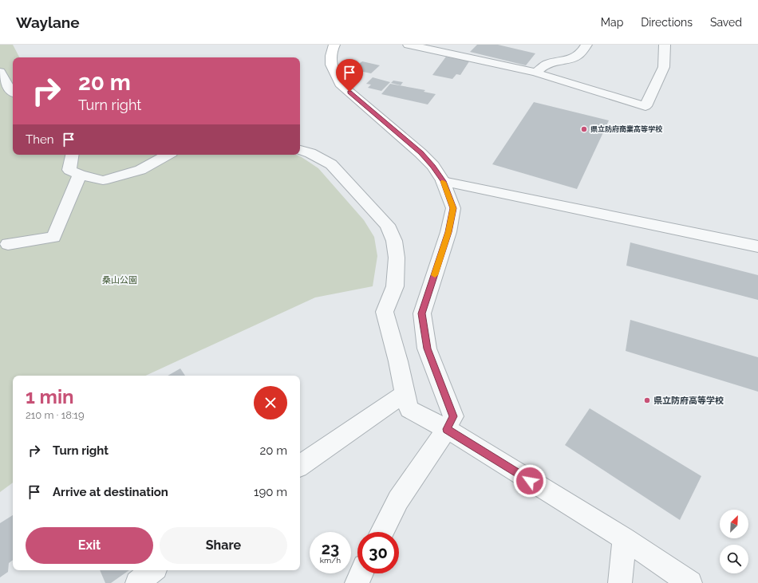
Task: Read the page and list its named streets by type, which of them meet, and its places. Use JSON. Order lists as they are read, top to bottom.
{
  "parks": ["桑山公園"],
  "places": ["県立防府商業高等学校", "県立防府高等学校"],
  "north": "top right",
  "page": {
    "header": "Waylane",
    "nav": ["Map", "Directions", "Saved"],
    "turn": ["20 m", "Turn right"],
    "then": "Then",
    "heading": ["1 min", "210 m · 18:19"],
    "list": [
      {
        "name": "Turn right",
        "value": "20 m"
      },
      {
        "name": "Arrive at destination",
        "value": "190 m"
      }
    ],
    "buttons": ["Exit", "Share"],
    "speed": "23 km/h",
    "limit": "30"
  }
}
